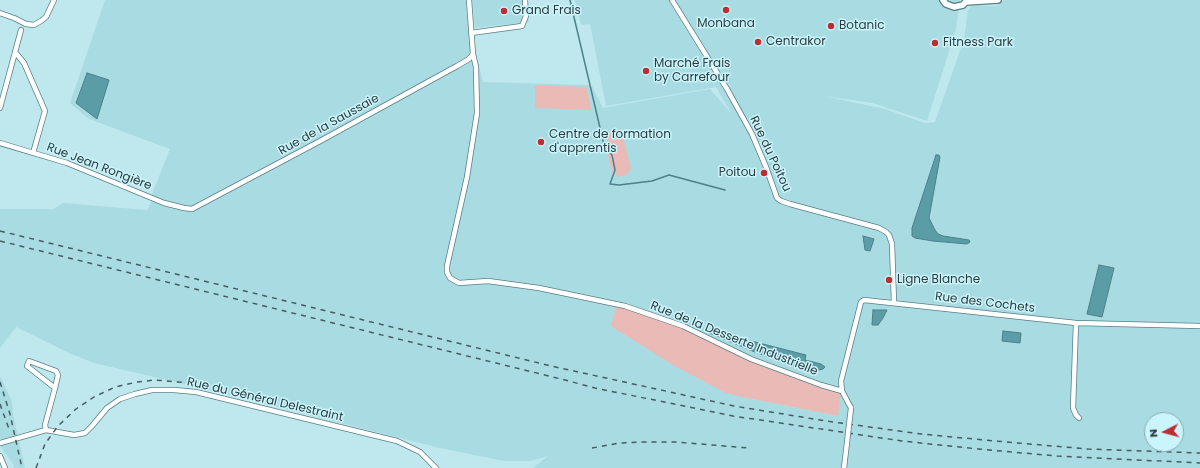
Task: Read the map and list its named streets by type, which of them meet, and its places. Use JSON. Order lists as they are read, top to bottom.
{
  "streets": {
    "street": [
      "Rue de la Saussaie",
      "Rue du Poitou",
      "Rue Jean Rongière",
      "Rue des Cochets",
      "Rue de la Desserte Industrielle",
      "Rue du Général Delestraint"
    ]
  },
  "crossings": [
    ["Rue de la Saussaie", "Rue Jean Rongière"],
    ["Rue de la Saussaie", "Rue de la Desserte Industrielle"],
    ["Rue du Poitou", "Rue des Cochets"],
    ["Rue des Cochets", "Rue de la Desserte Industrielle"]
  ],
  "places": [
    "Monbana",
    "Grand Frais",
    "Botanic",
    "Centrakor",
    "Fitness Park",
    "Marché Frais by Carrefour",
    "Centre de formation d'apprentis",
    "Poitou",
    "Ligne Blanche"
  ],
  "north": "left"
}
